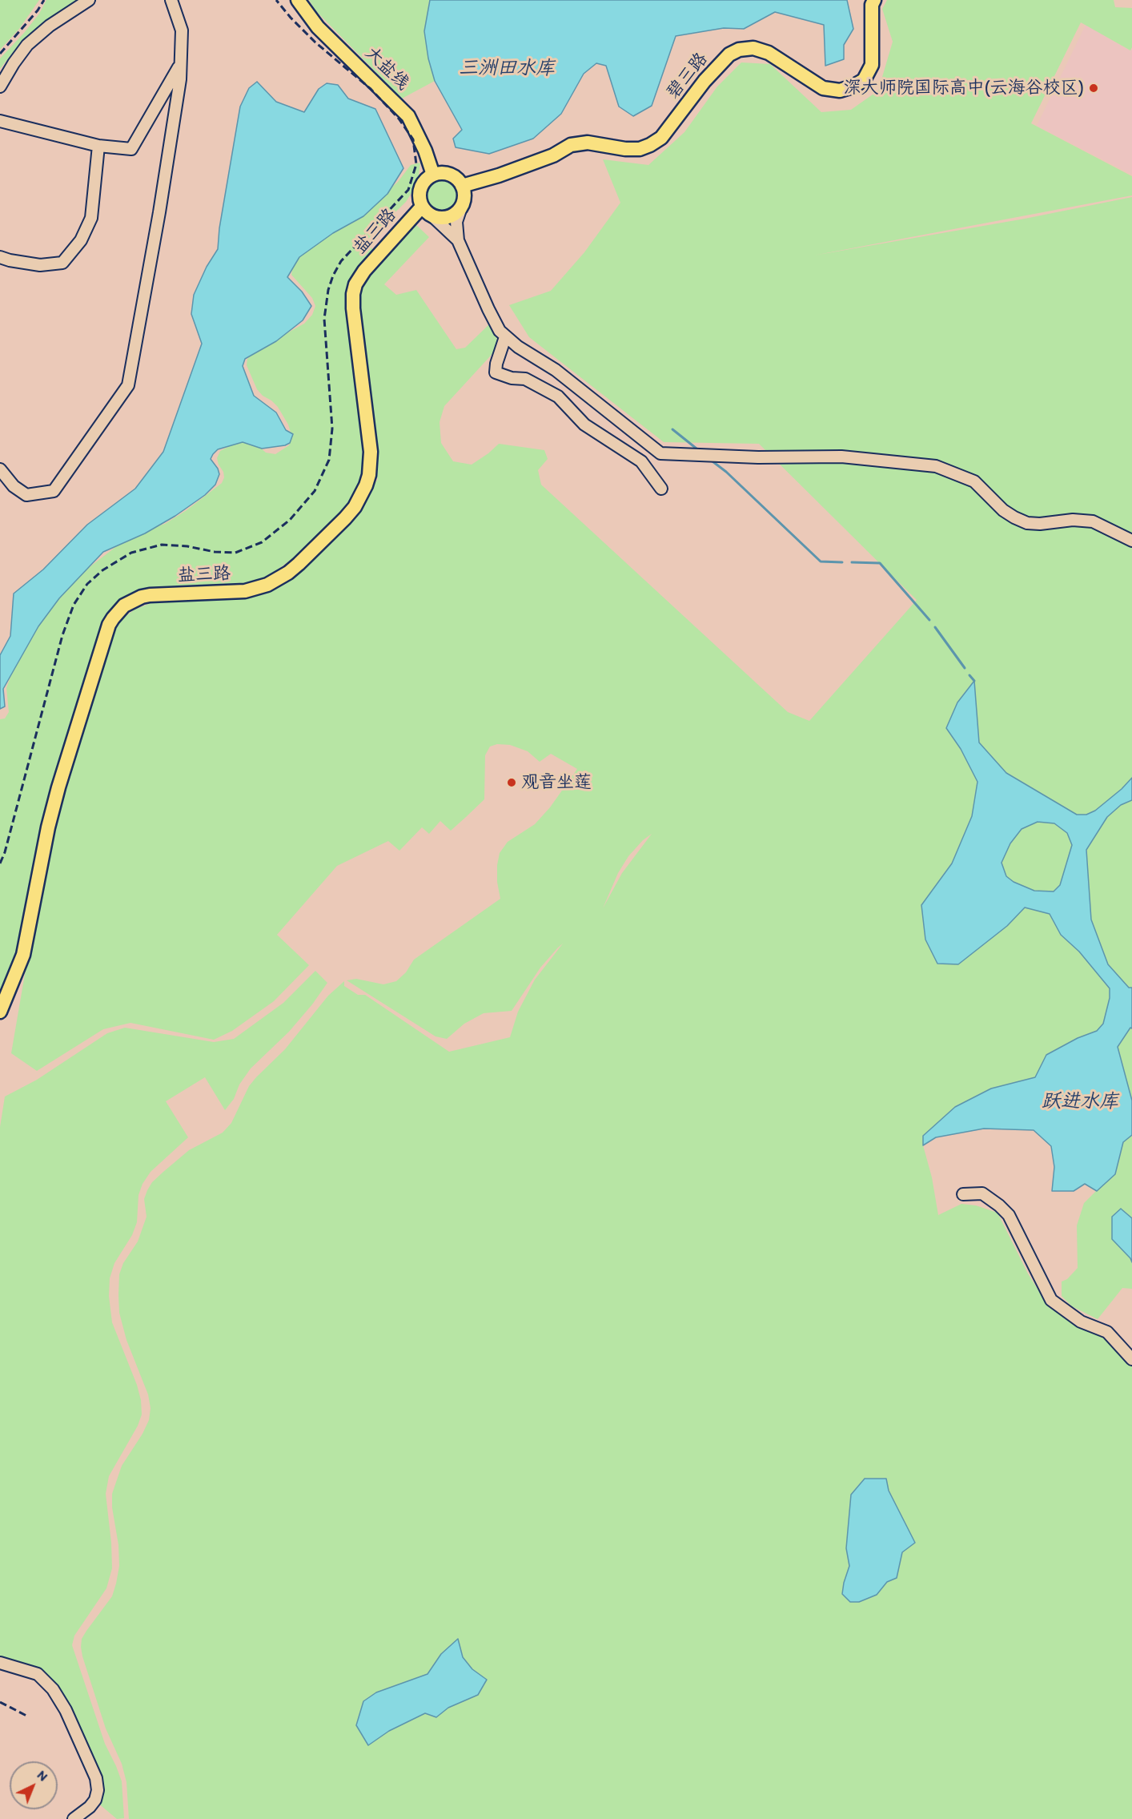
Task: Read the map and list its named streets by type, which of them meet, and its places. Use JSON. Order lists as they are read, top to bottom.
{
  "streets": {
    "main road": ["大盐线", "碧三路", "盐三路"]
  },
  "crossings": [
    ["大盐线", "碧三路"],
    ["大盐线", "盐三路"],
    ["碧三路", "盐三路"]
  ],
  "water": ["三洲田水库", "跃进水库"],
  "places": ["深大师院国际高中(云海谷校区)", "观音坐莲"],
  "north": "top right"
}
